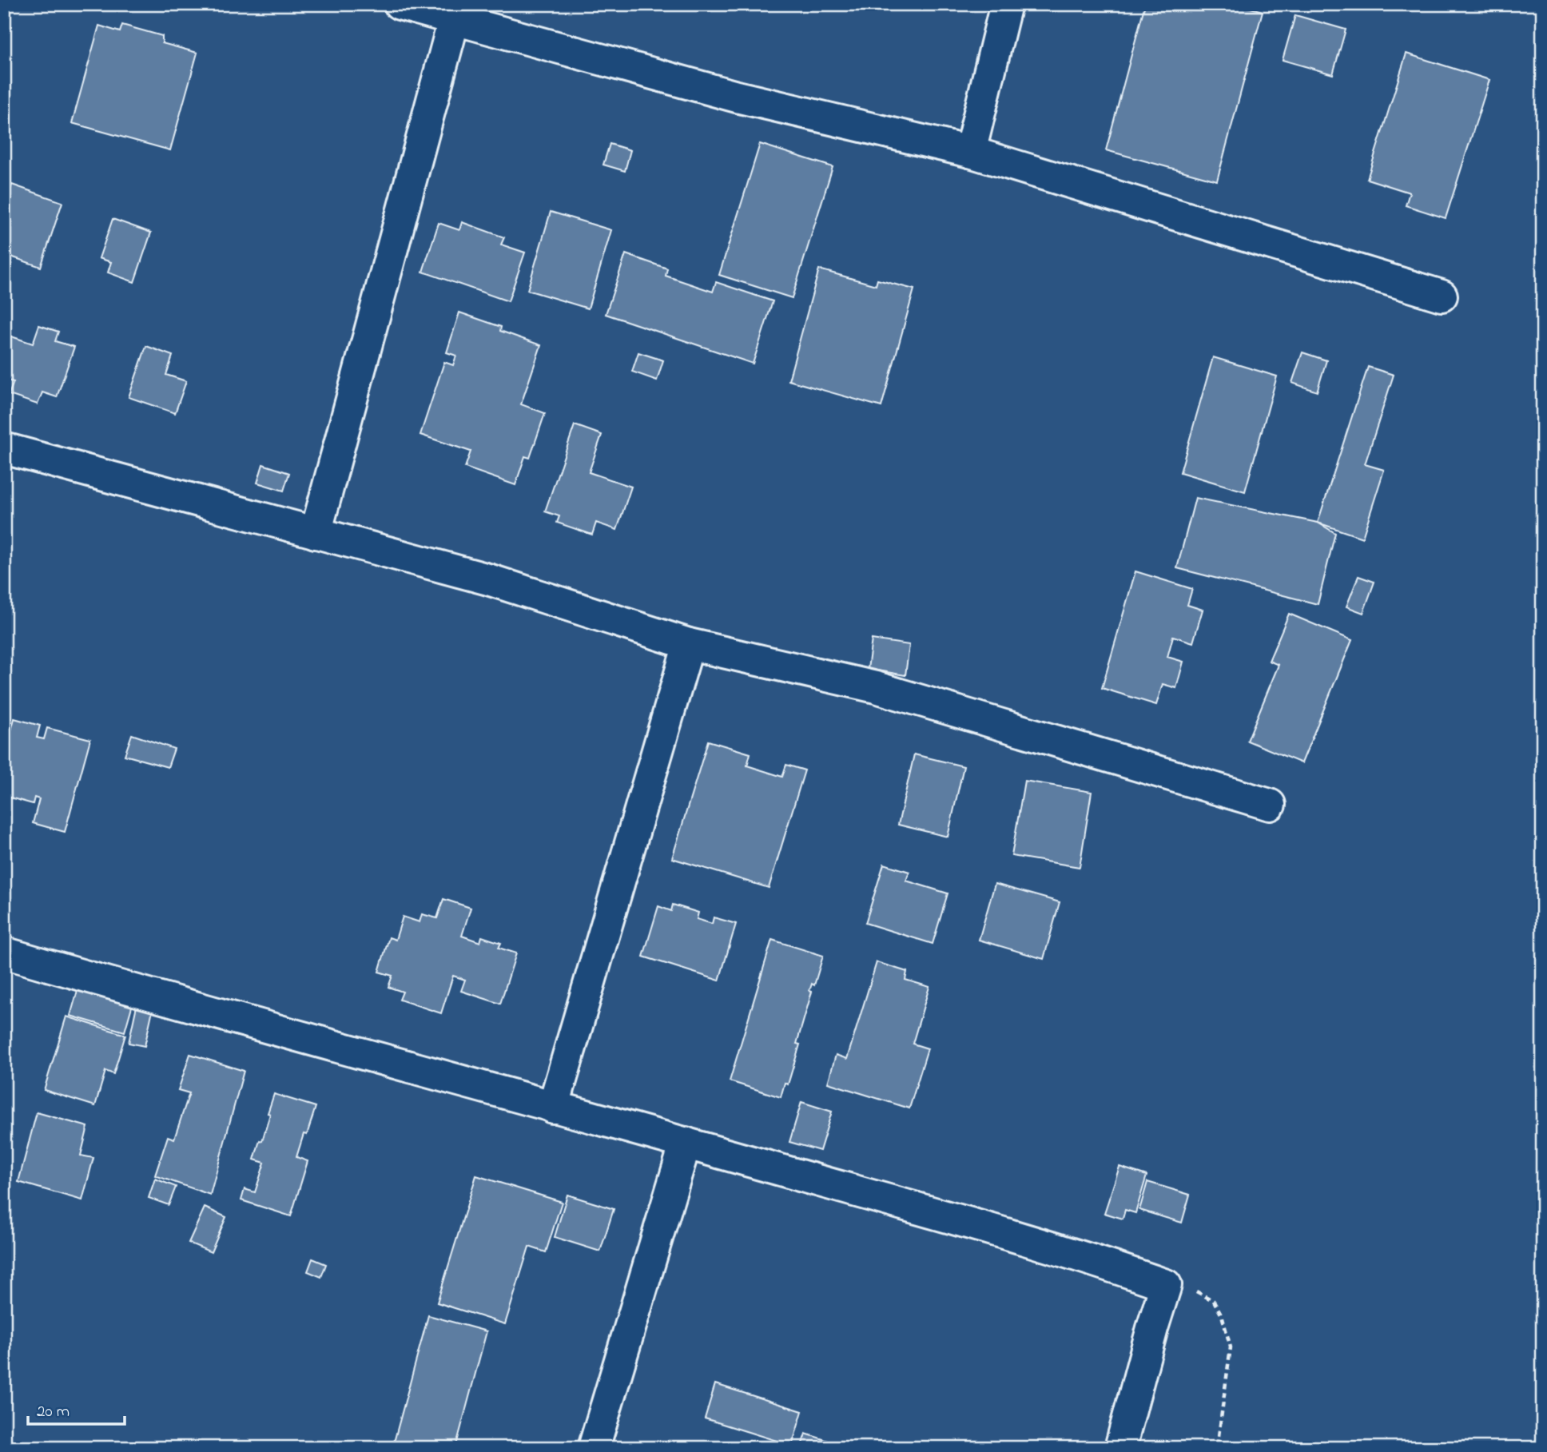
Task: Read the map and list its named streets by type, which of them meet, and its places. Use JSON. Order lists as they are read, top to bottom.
{
  "scale_bar": "20 m"
}
